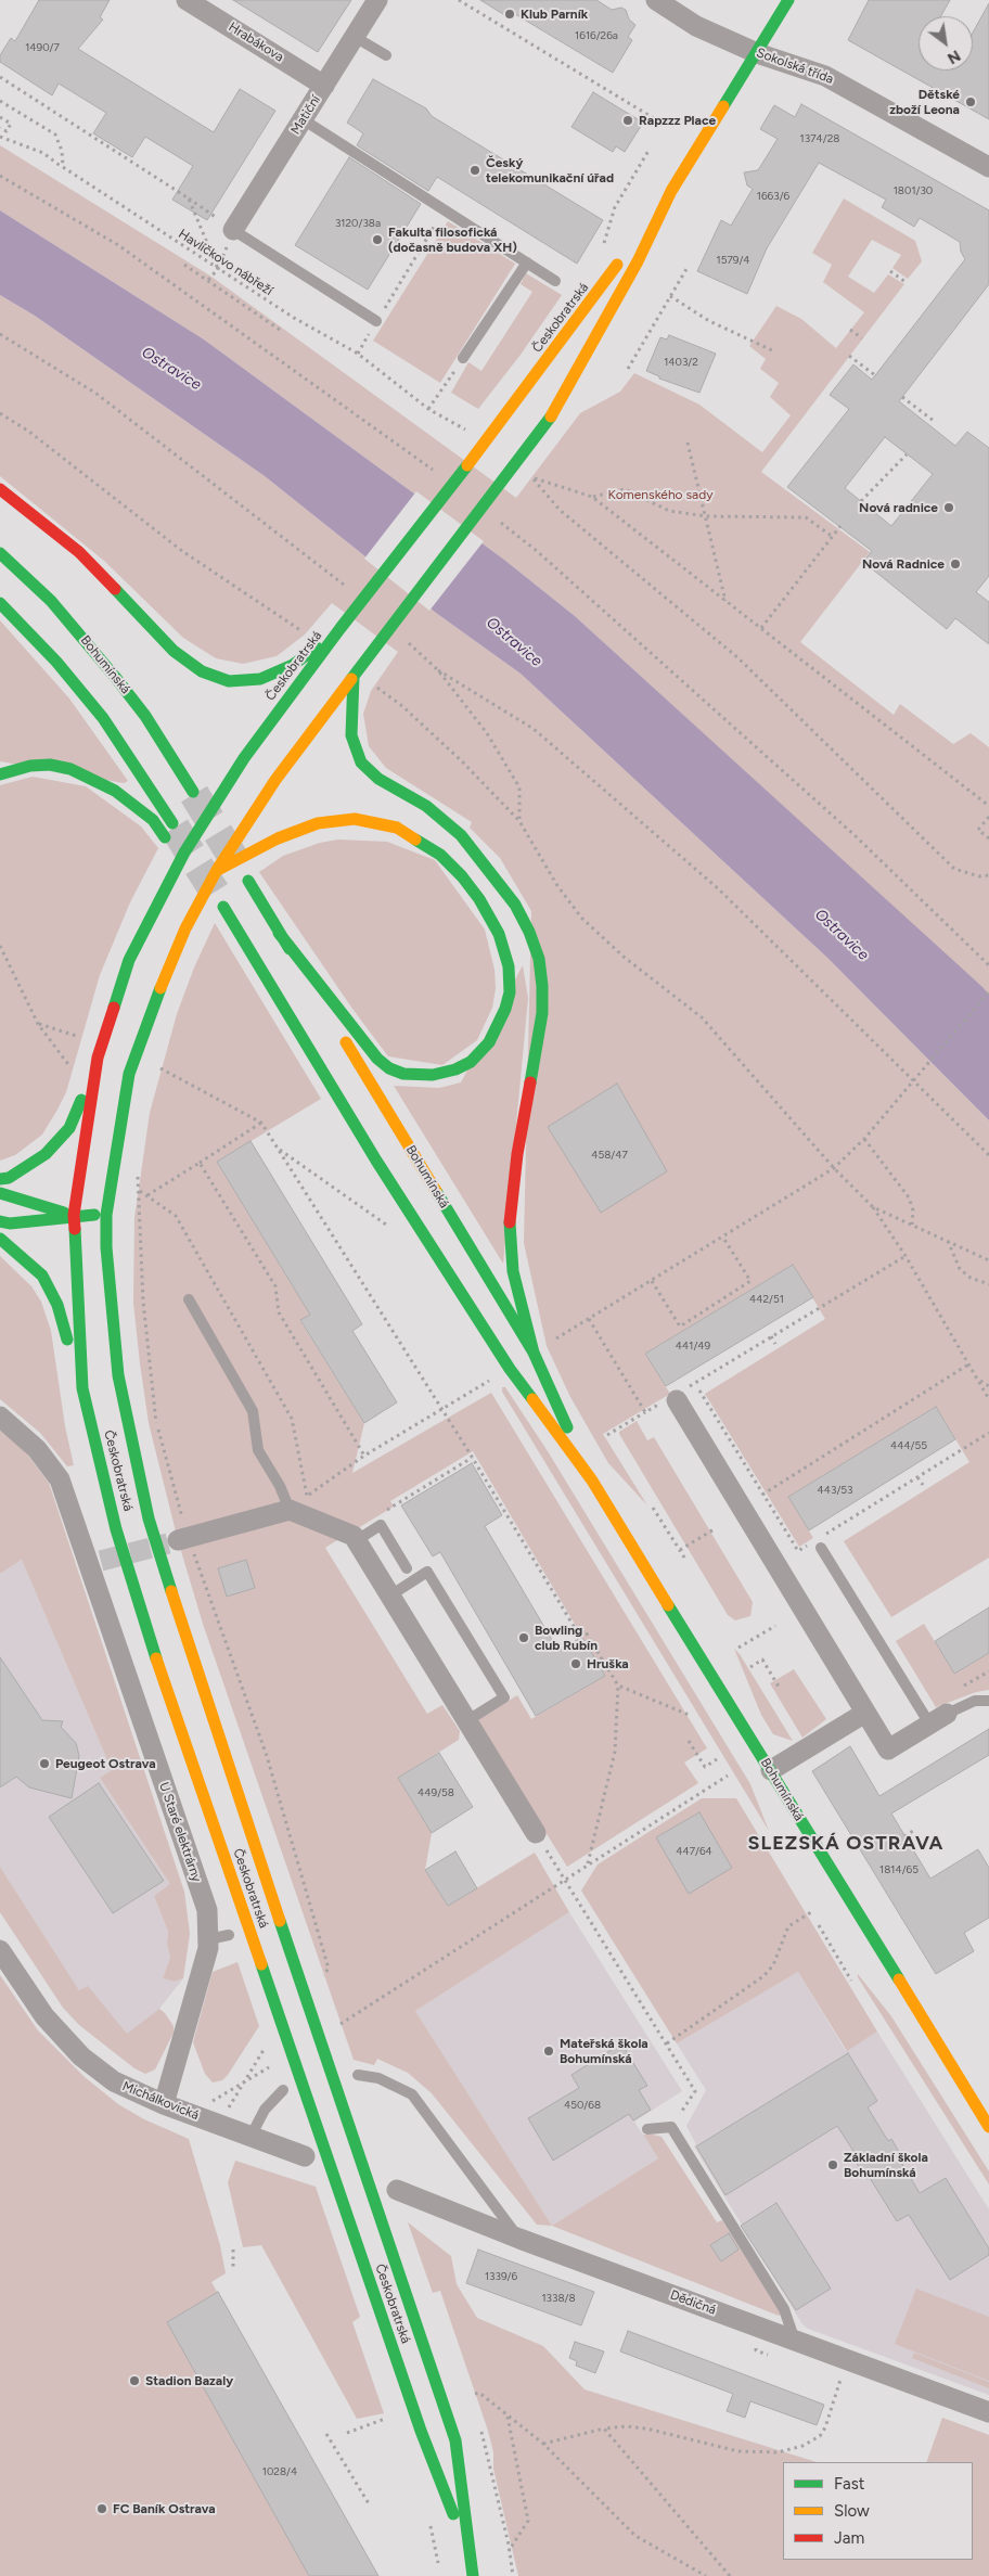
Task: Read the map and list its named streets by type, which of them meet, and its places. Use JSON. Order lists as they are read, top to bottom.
{
  "streets": {
    "main road": ["Českobratrská", "Bohumínská"],
    "street": [
      "Hrabákova",
      "Sokolská třída",
      "Matiční",
      "U Staré elektrárny",
      "Michálkovická",
      "Dědičná"
    ],
    "path": ["Havlíčkovo nábřeží"]
  },
  "crossings": [
    ["Hrabákova", "Matiční"],
    ["Sokolská třída", "Českobratrská"],
    ["U Staré elektrárny", "Michálkovická"]
  ],
  "districts": ["SLEZSKÁ OSTRAVA"],
  "water": ["Ostravice"],
  "parks": ["Komenského sady"],
  "places": [
    "Klub Parník",
    "Dětské zboží Leona",
    "Rapzzz Place",
    "Český telekomunikační úřad",
    "Fakulta filosofická (dočasně budova XH)",
    "Nová radnice",
    "Nová Radnice",
    "Bowling club Rubín",
    "Hruška",
    "Peugeot Ostrava",
    "Mateřská škola Bohumínská",
    "Základní škola Bohumínská",
    "Stadion Bazaly",
    "FC Baník Ostrava"
  ],
  "house_numbers": [
    "1616/26a",
    "1490/7",
    "1374/28",
    "1801/30",
    "1663/6",
    "3120/38a",
    "1579/4",
    "1403/2",
    "458/47",
    "442/51",
    "441/49",
    "444/55",
    "443/53",
    "449/58",
    "447/64",
    "1814/65",
    "450/68",
    "1339/6",
    "1338/8",
    "1028/4"
  ],
  "legend": ["Fast", "Slow", "Jam"],
  "north": "bottom right"
}
